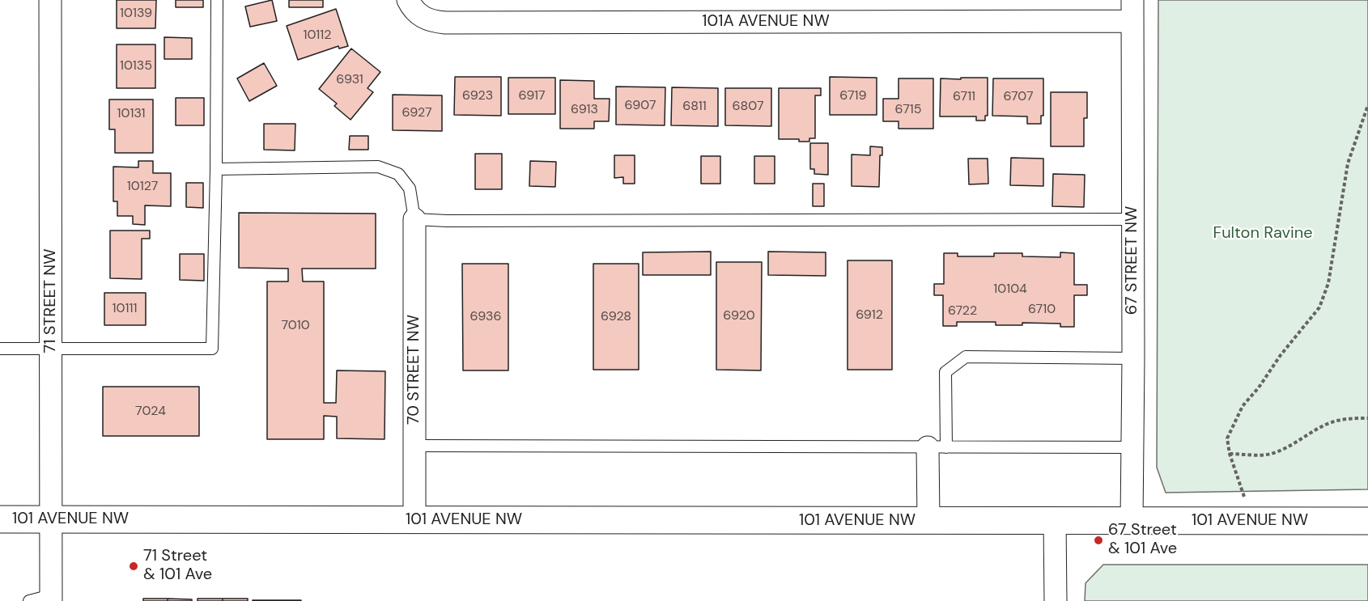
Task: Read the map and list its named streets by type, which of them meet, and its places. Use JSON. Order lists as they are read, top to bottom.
{
  "streets": {
    "main road": ["101 AVENUE NW"],
    "street": [
      "101A AVENUE NW",
      "67 STREET NW",
      "71 STREET NW",
      "70 STREET NW"
    ]
  },
  "crossings": [
    ["101A AVENUE NW", "67 STREET NW"],
    ["67 STREET NW", "101 AVENUE NW"],
    ["71 STREET NW", "101 AVENUE NW"],
    ["70 STREET NW", "101 AVENUE NW"]
  ],
  "parks": ["Fulton Ravine"],
  "places": ["67 Street & 101 Ave", "71 Street & 101 Ave"],
  "house_numbers": [
    "10139",
    "10112",
    "10135",
    "6931",
    "6923",
    "6917",
    "6719",
    "6711",
    "6707",
    "6907",
    "6811",
    "6807",
    "6913",
    "6715",
    "6927",
    "10131",
    "10127",
    "10104",
    "10111",
    "6710",
    "6722",
    "6912",
    "6920",
    "6936",
    "6928",
    "7010",
    "7024"
  ]
}
